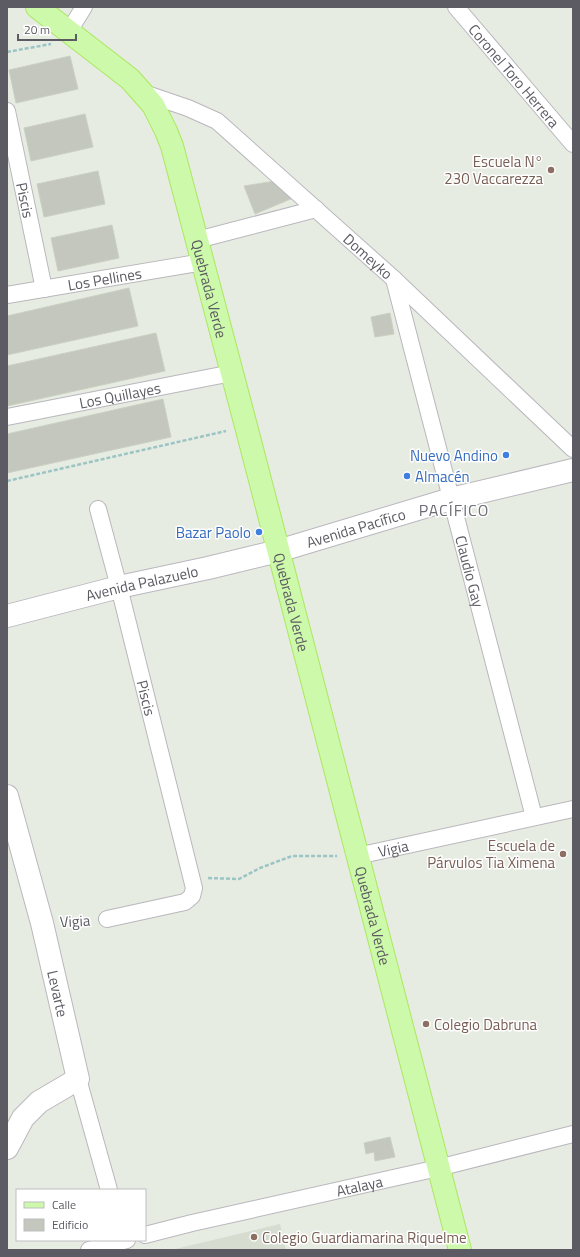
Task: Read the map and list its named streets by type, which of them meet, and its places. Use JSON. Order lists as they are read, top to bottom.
{
  "streets": {
    "main road": ["Quebrada Verde"],
    "street": [
      "Coronel Toro Herrera",
      "Piscis",
      "Domeyko",
      "Los Pellines",
      "Los Quillayes",
      "Avenida Pacífico",
      "Claudio Gay",
      "Avenida Palazuelo",
      "Vigia",
      "Levarte",
      "Atalaya"
    ]
  },
  "crossings": [
    ["Piscis", "Los Pellines"],
    ["Piscis", "Avenida Palazuelo"],
    ["Piscis", "Vigia"],
    ["Domeyko", "Quebrada Verde"],
    ["Domeyko", "Claudio Gay"],
    ["Los Pellines", "Quebrada Verde"],
    ["Quebrada Verde", "Los Quillayes"],
    ["Quebrada Verde", "Avenida Pacífico"],
    ["Quebrada Verde", "Avenida Palazuelo"],
    ["Quebrada Verde", "Vigia"],
    ["Quebrada Verde", "Atalaya"],
    ["Avenida Pacífico", "Claudio Gay"],
    ["Avenida Pacífico", "Avenida Palazuelo"],
    ["Claudio Gay", "Vigia"],
    ["Vigia", "Levarte"]
  ],
  "districts": ["PACÍFICO"],
  "places": [
    "Escuela N° 230 Vaccarezza",
    "Nuevo Andino",
    "Almacén",
    "Bazar Paolo",
    "Escuela de Párvulos Tia Ximena",
    "Colegio Dabruna",
    "Colegio Guardiamarina Riquelme"
  ],
  "legend": ["Calle", "Edificio"],
  "scale_bar": "20 m"
}
